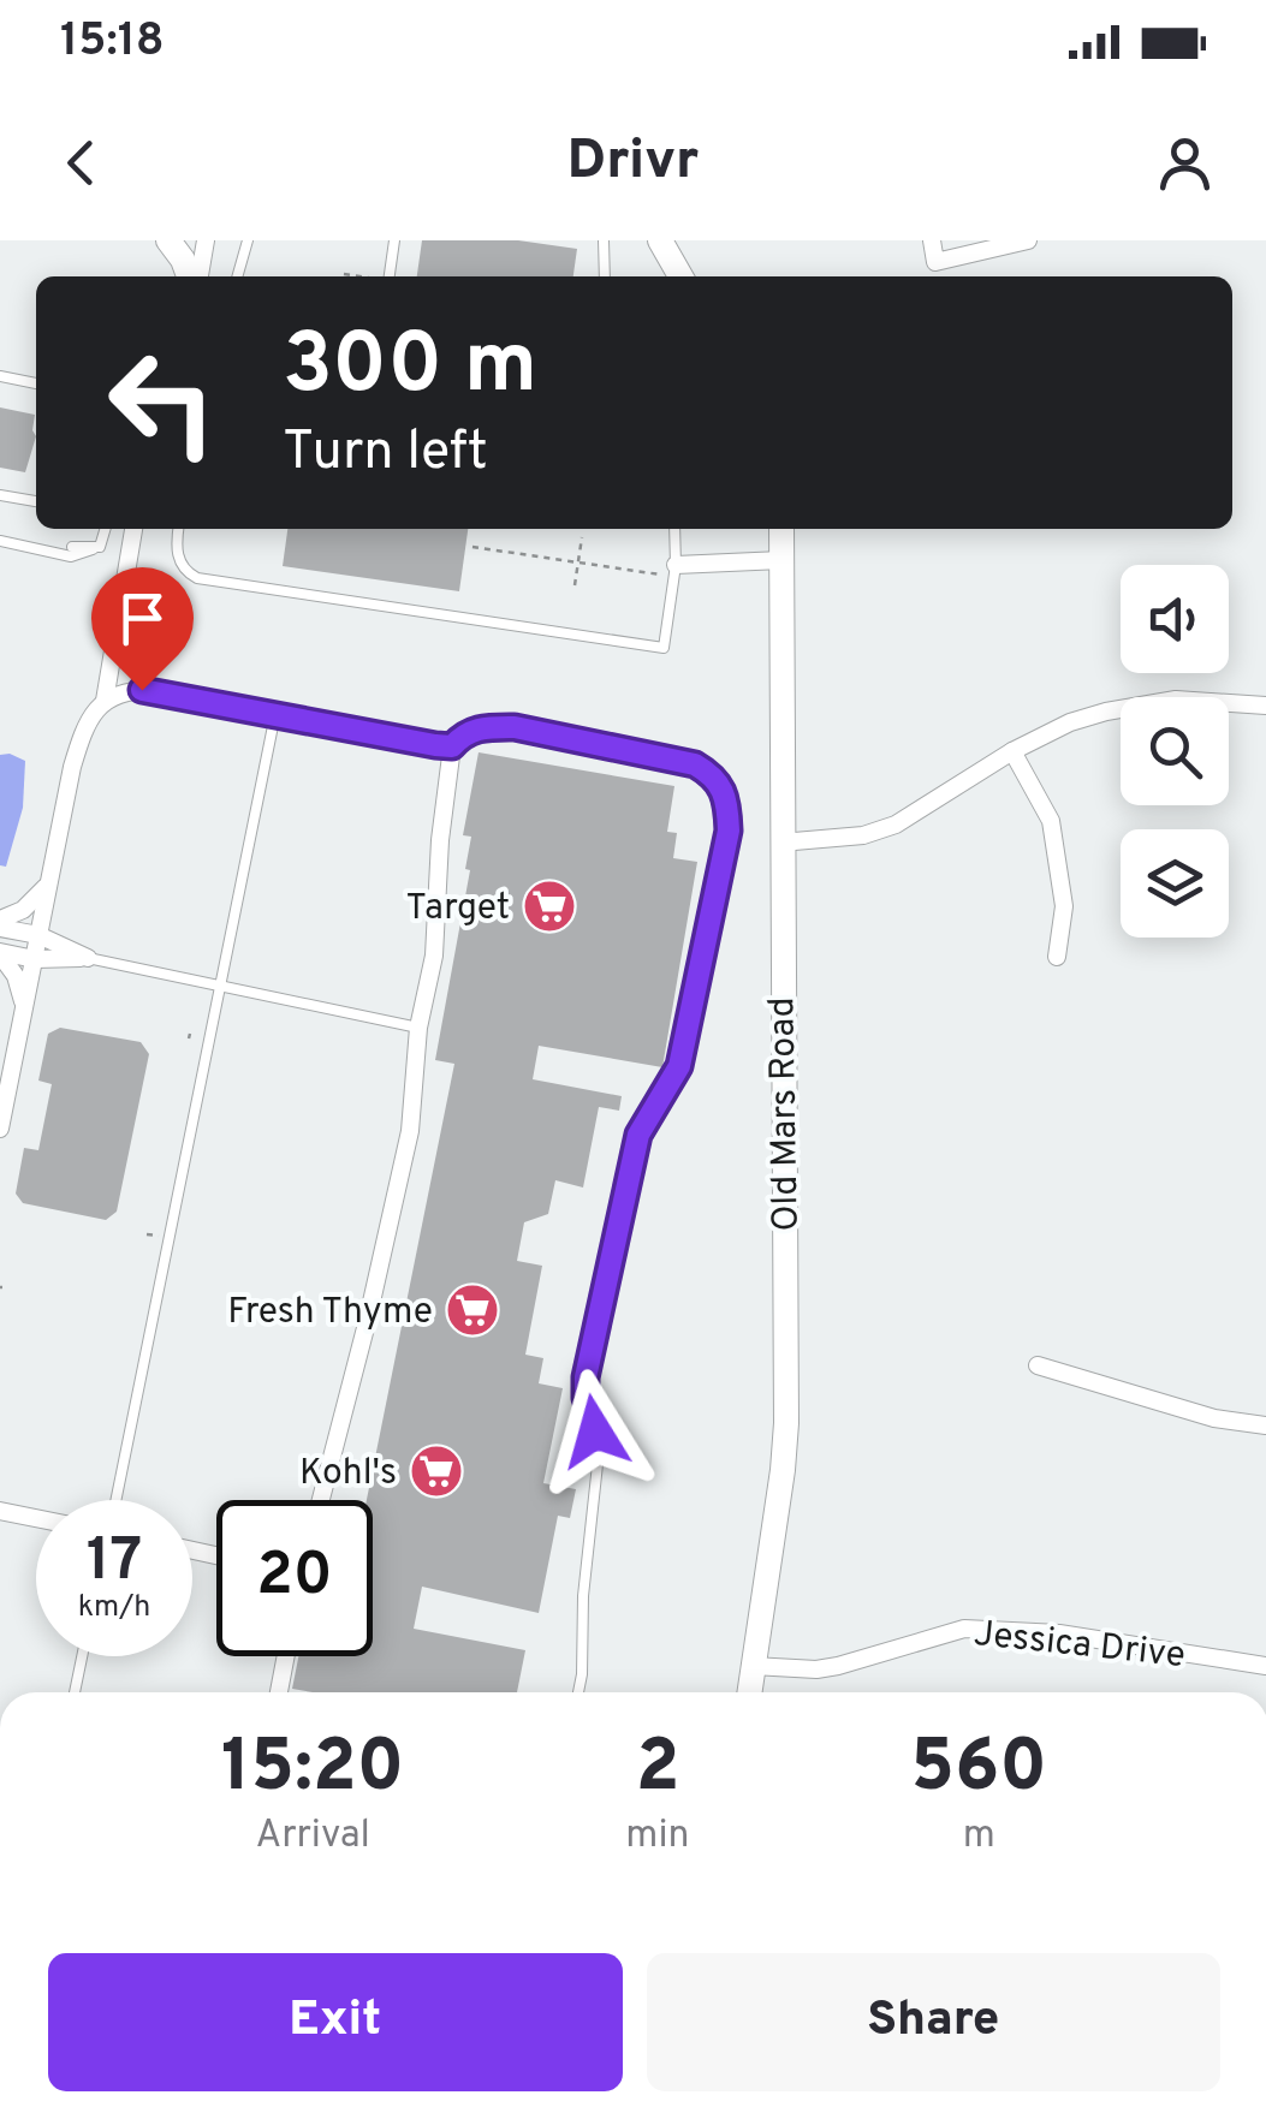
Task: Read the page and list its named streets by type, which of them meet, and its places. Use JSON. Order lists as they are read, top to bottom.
{
  "streets": {
    "street": ["Old Mars Road", "Jessica Drive"]
  },
  "crossings": [
    ["Old Mars Road", "Jessica Drive"]
  ],
  "places": {
    "supermarket": ["Target", "Fresh Thyme", "Kohl's"]
  },
  "page": {
    "status": "15:18",
    "header": "Drivr",
    "turn": ["300 m", "Turn left"],
    "speed": "17 km/h",
    "limit": "20",
    "eta": [
      "15:20",
      "Arrival",
      "2",
      "min",
      "560",
      "m"
    ],
    "buttons": ["Exit", "Share"]
  }
}
